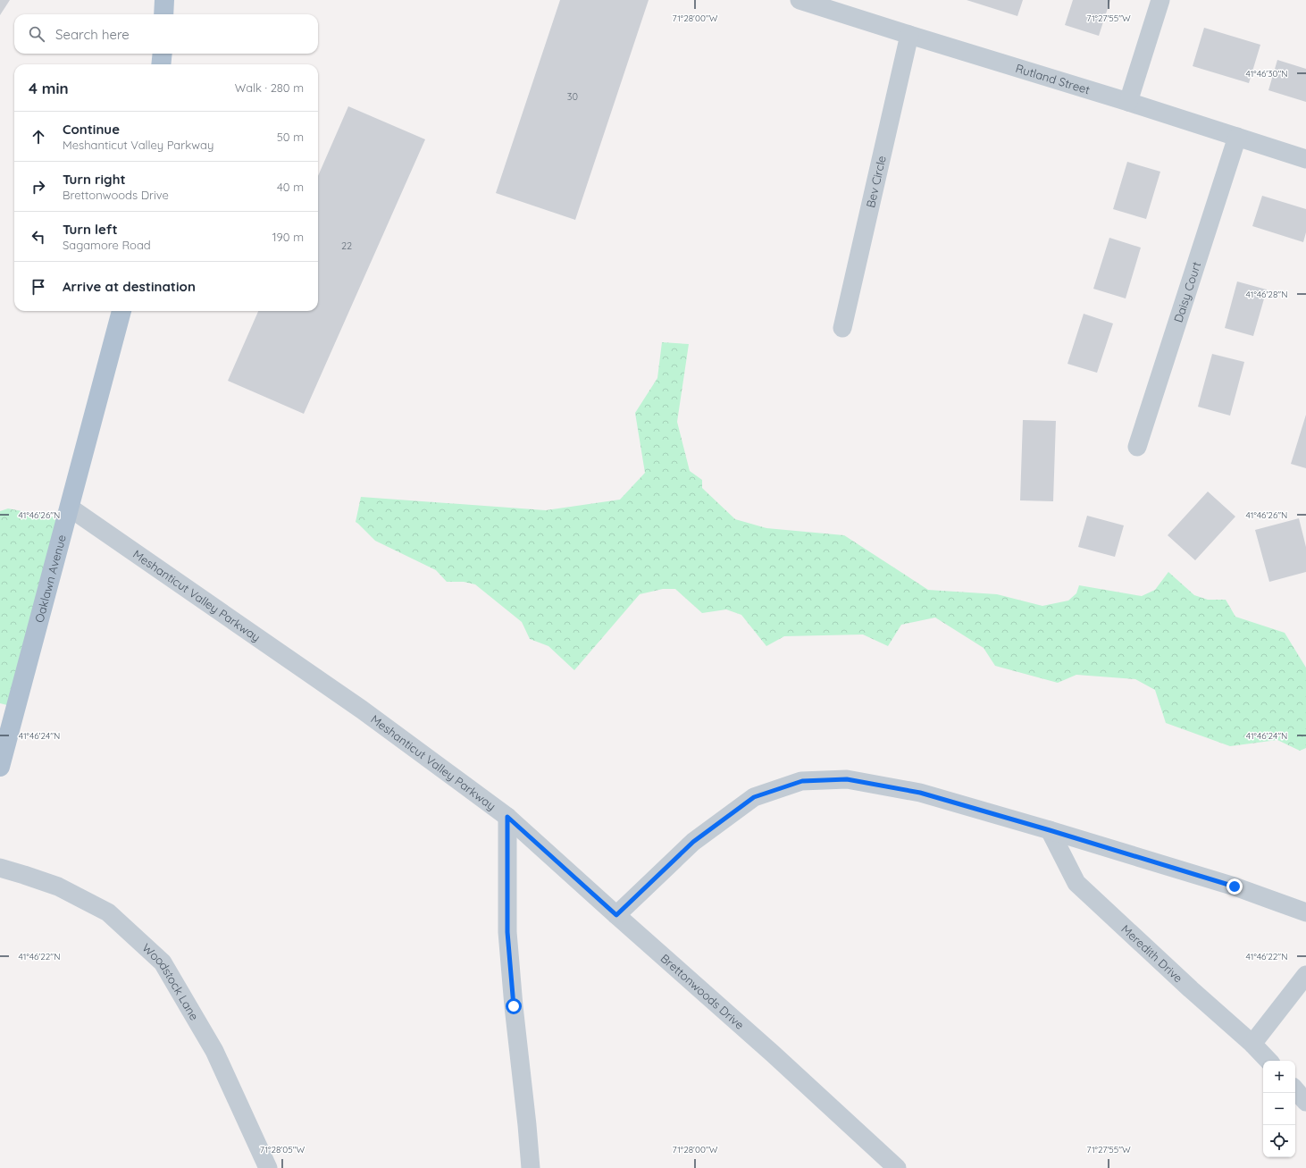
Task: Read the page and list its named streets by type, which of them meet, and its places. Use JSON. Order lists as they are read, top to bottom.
{
  "streets": {
    "main road": ["Oaklawn Avenue"],
    "street": [
      "Rutland Street",
      "Bev Circle",
      "Daisy Court",
      "Meshanticut Valley Parkway",
      "Meredith Drive",
      "Woodstock Lane",
      "Brettonwoods Drive"
    ]
  },
  "crossings": [
    ["Rutland Street", "Bev Circle"],
    ["Rutland Street", "Daisy Court"],
    ["Oaklawn Avenue", "Meshanticut Valley Parkway"],
    ["Meshanticut Valley Parkway", "Brettonwoods Drive"]
  ],
  "house_numbers": ["30", "22"],
  "page": {
    "search": "Search here",
    "heading": ["4 min", "Walk · 280 m"],
    "list": [
      ["Continue", "Meshanticut Valley Parkway", "50 m"],
      ["Turn right", "Brettonwoods Drive", "40 m"],
      ["Turn left", "Sagamore Road", "190 m"],
      "Arrive at destination"
    ],
    "map_buttons": ["+", "−"]
  },
  "coordinates": [
    "71°28'00\"W",
    "71°27'55\"W",
    "41°46'30\"N",
    "41°46'28\"N",
    "41°46'26\"N",
    "41°46'24\"N",
    "41°46'22\"N",
    "71°28'05\"W"
  ]
}
